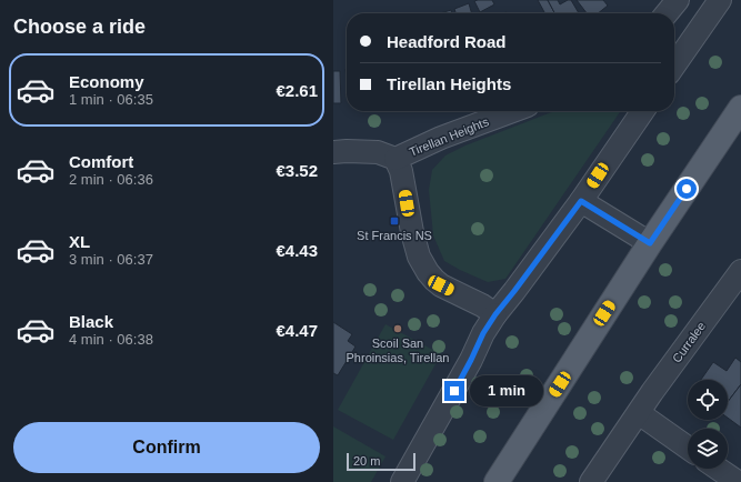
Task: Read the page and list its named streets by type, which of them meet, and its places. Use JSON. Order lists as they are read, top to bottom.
{
  "streets": {
    "street": ["Tirellan Heights", "Curralee"]
  },
  "places": {
    "transit": ["St Francis NS"],
    "other": ["Scoil San Phroinsias, Tirellan"]
  },
  "scale_bar": "20 m",
  "page": {
    "heading": "Choose a ride",
    "banner": ["Headford Road", "Tirellan Heights"],
    "list": [
      {
        "name": "Economy",
        "note": "1 min · 06:35",
        "value": "€2.61"
      },
      {
        "name": "Comfort",
        "note": "2 min · 06:36",
        "value": "€3.52"
      },
      {
        "name": "XL",
        "note": "3 min · 06:37",
        "value": "€4.43"
      },
      {
        "name": "Black",
        "note": "4 min · 06:38",
        "value": "€4.47"
      }
    ],
    "bubble": "1 min",
    "buttons": "Confirm",
    "scale": "20 m"
  }
}
